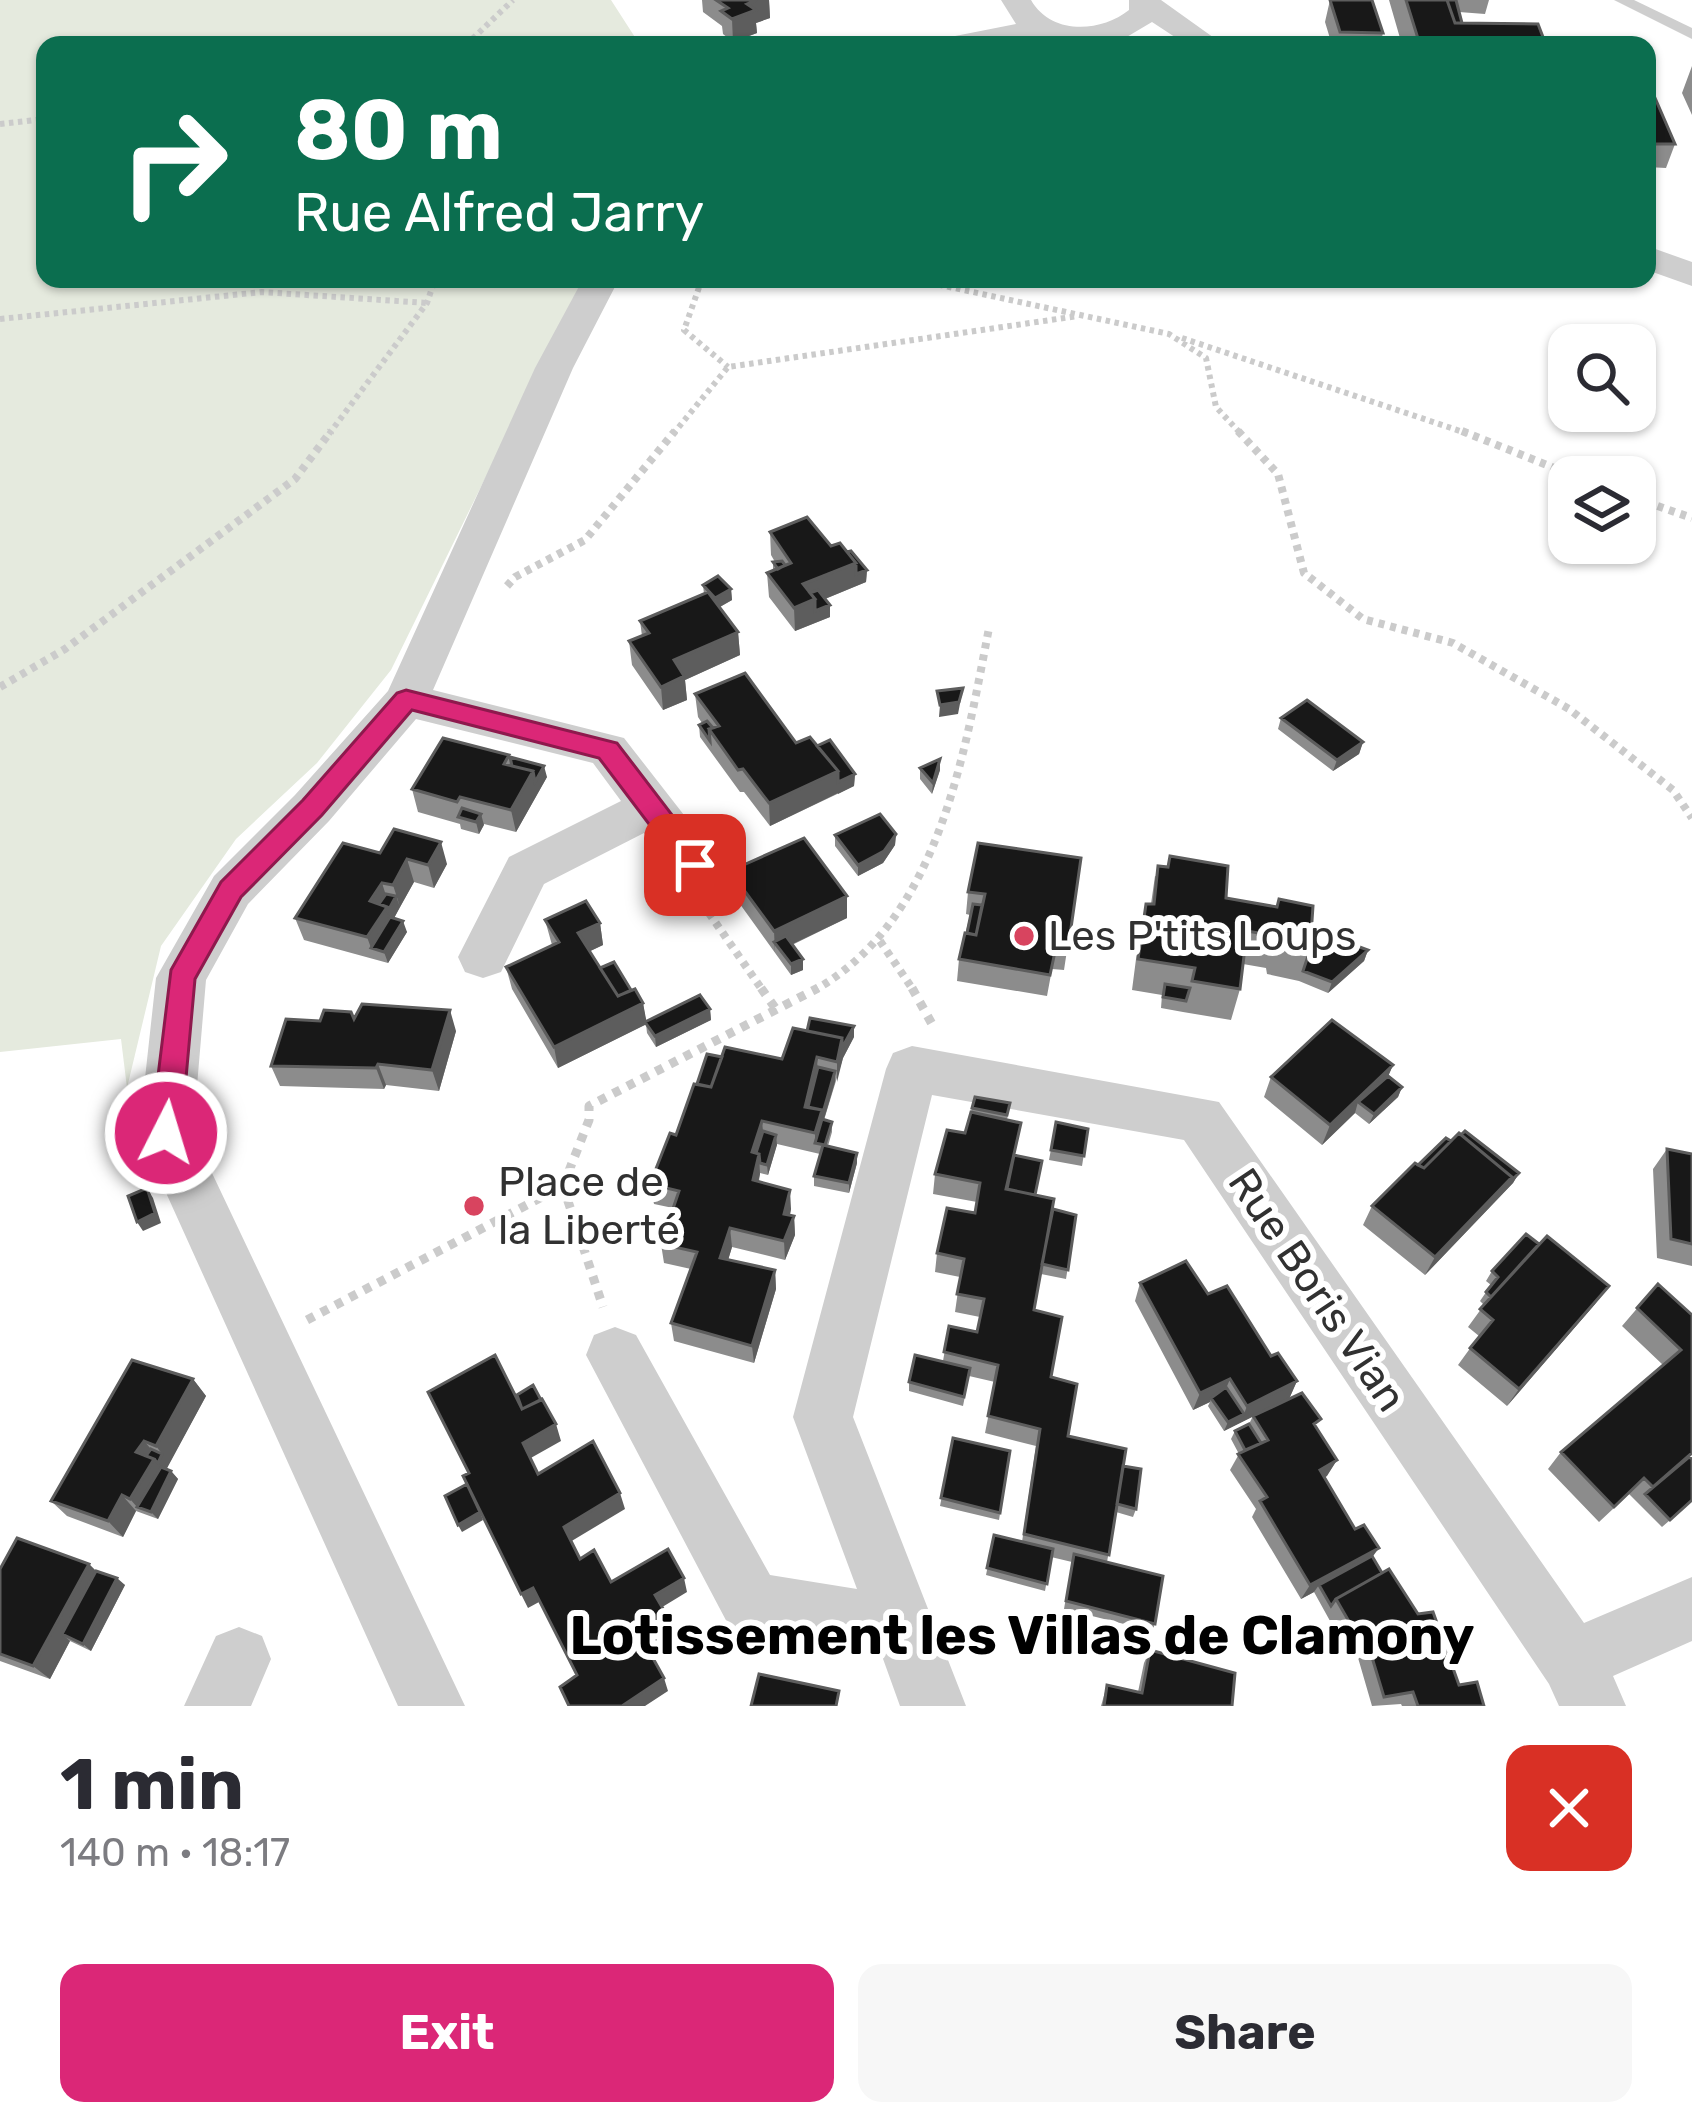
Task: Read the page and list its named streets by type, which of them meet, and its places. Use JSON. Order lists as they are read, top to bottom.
{
  "streets": {
    "street": ["Rue Boris Vian"]
  },
  "districts": ["Lotissement les Villas de Clamony"],
  "places": ["Les P'tits Loups", "Place de la Liberté"],
  "page": {
    "turn": ["80 m", "Rue Alfred Jarry"],
    "heading": ["1 min", "140 m · 18:17"],
    "buttons": ["Exit", "Share"]
  }
}
